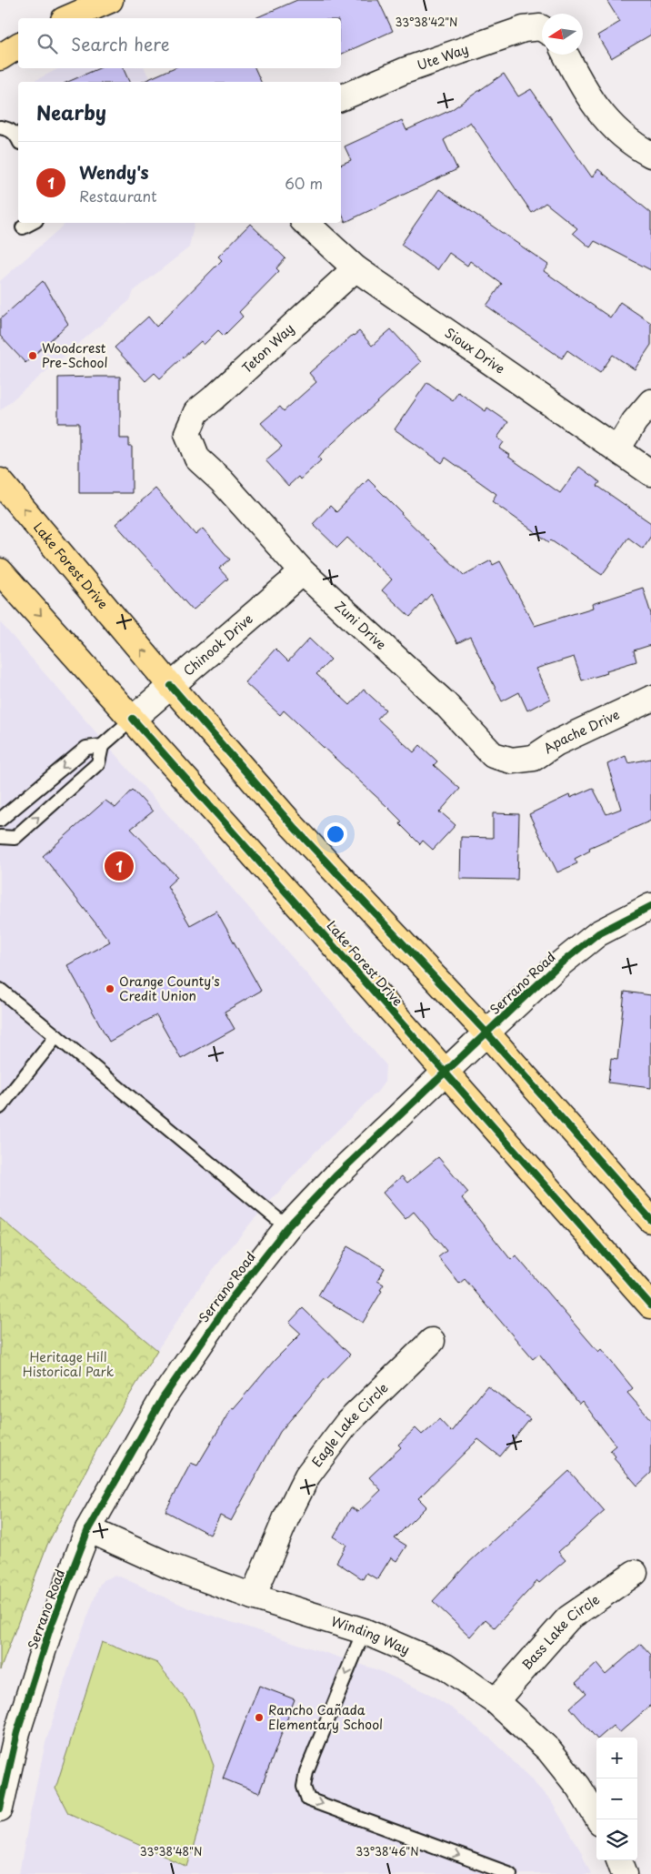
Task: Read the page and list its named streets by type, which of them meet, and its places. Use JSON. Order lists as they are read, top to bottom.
{
  "streets": {
    "main road": ["Lake Forest Drive"],
    "street": [
      "Ute Way",
      "Teton Way",
      "Sioux Drive",
      "Zuni Drive",
      "Chinook Drive",
      "Apache Drive",
      "Serrano Road",
      "Eagle Lake Circle",
      "Bass Lake Circle",
      "Winding Way"
    ]
  },
  "crossings": [
    ["Teton Way", "Sioux Drive"],
    ["Teton Way", "Zuni Drive"],
    ["Lake Forest Drive", "Chinook Drive"],
    ["Lake Forest Drive", "Serrano Road"],
    ["Zuni Drive", "Chinook Drive"],
    ["Zuni Drive", "Apache Drive"],
    ["Serrano Road", "Winding Way"],
    ["Eagle Lake Circle", "Winding Way"],
    ["Bass Lake Circle", "Winding Way"]
  ],
  "parks": ["Heritage Hill Historical Park"],
  "places": ["Woodcrest Pre-School", "Orange County's Credit Union", "Rancho Cañada Elementary School"],
  "north": "left",
  "page": {
    "search": "Search here",
    "heading": "Nearby",
    "list": [
      {
        "mark": "1",
        "name": "Wendy's",
        "note": "Restaurant",
        "value": "60 m"
      }
    ],
    "pins": "1",
    "map_buttons": ["+", "−"]
  },
  "coordinates": ["33°38'42\"N", "33°38'48\"N", "33°38'46\"N"]
}
